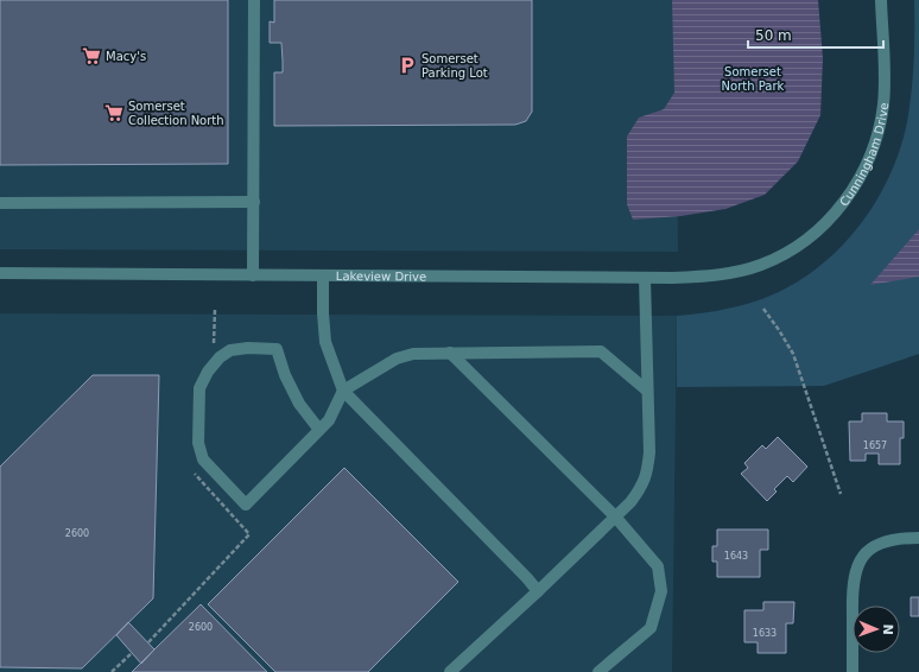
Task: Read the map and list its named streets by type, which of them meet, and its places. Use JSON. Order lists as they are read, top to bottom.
{
  "streets": {
    "street": ["Cunningham Drive", "Lakeview Drive"]
  },
  "crossings": [
    ["Cunningham Drive", "Lakeview Drive"]
  ],
  "parks": ["Somerset North Park"],
  "places": {
    "supermarket": ["Macy's", "Somerset Collection North"],
    "parking": ["Somerset Parking Lot"]
  },
  "house_numbers": [
    "1657",
    "2600",
    "1643",
    "2600",
    "1633"
  ],
  "scale_bar": "50 m",
  "north": "right"
}
